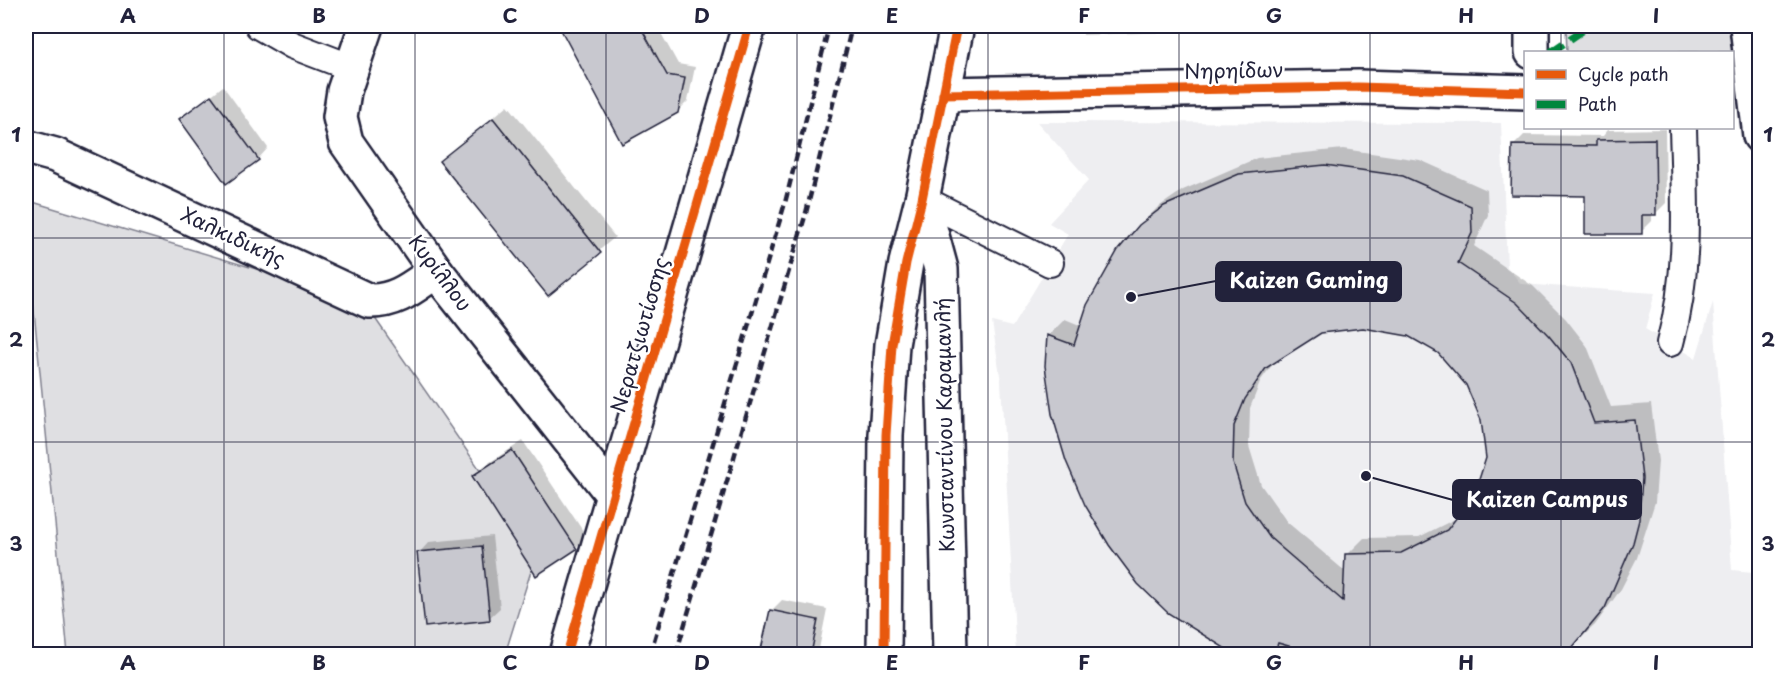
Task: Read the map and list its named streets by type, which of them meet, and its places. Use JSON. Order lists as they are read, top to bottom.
{
  "streets": {
    "street": [
      "Νηρηίδων",
      "Χαλκιδικής",
      "Κυρίλλου",
      "Νερατζιωτίσσης",
      "Κωνσταντίνου Καραμανλή"
    ]
  },
  "crossings": [
    ["Χαλκιδικής", "Κυρίλλου"],
    ["Κυρίλλου", "Νερατζιωτίσσης"]
  ],
  "places": ["Kaizen Gaming", "Kaizen Campus"],
  "legend": ["Cycle path", "Path"],
  "grid": {
    "columns": [
      "A",
      "B",
      "C",
      "D",
      "E",
      "F",
      "G",
      "H",
      "I"
    ],
    "rows": ["1", "2", "3"]
  }
}
